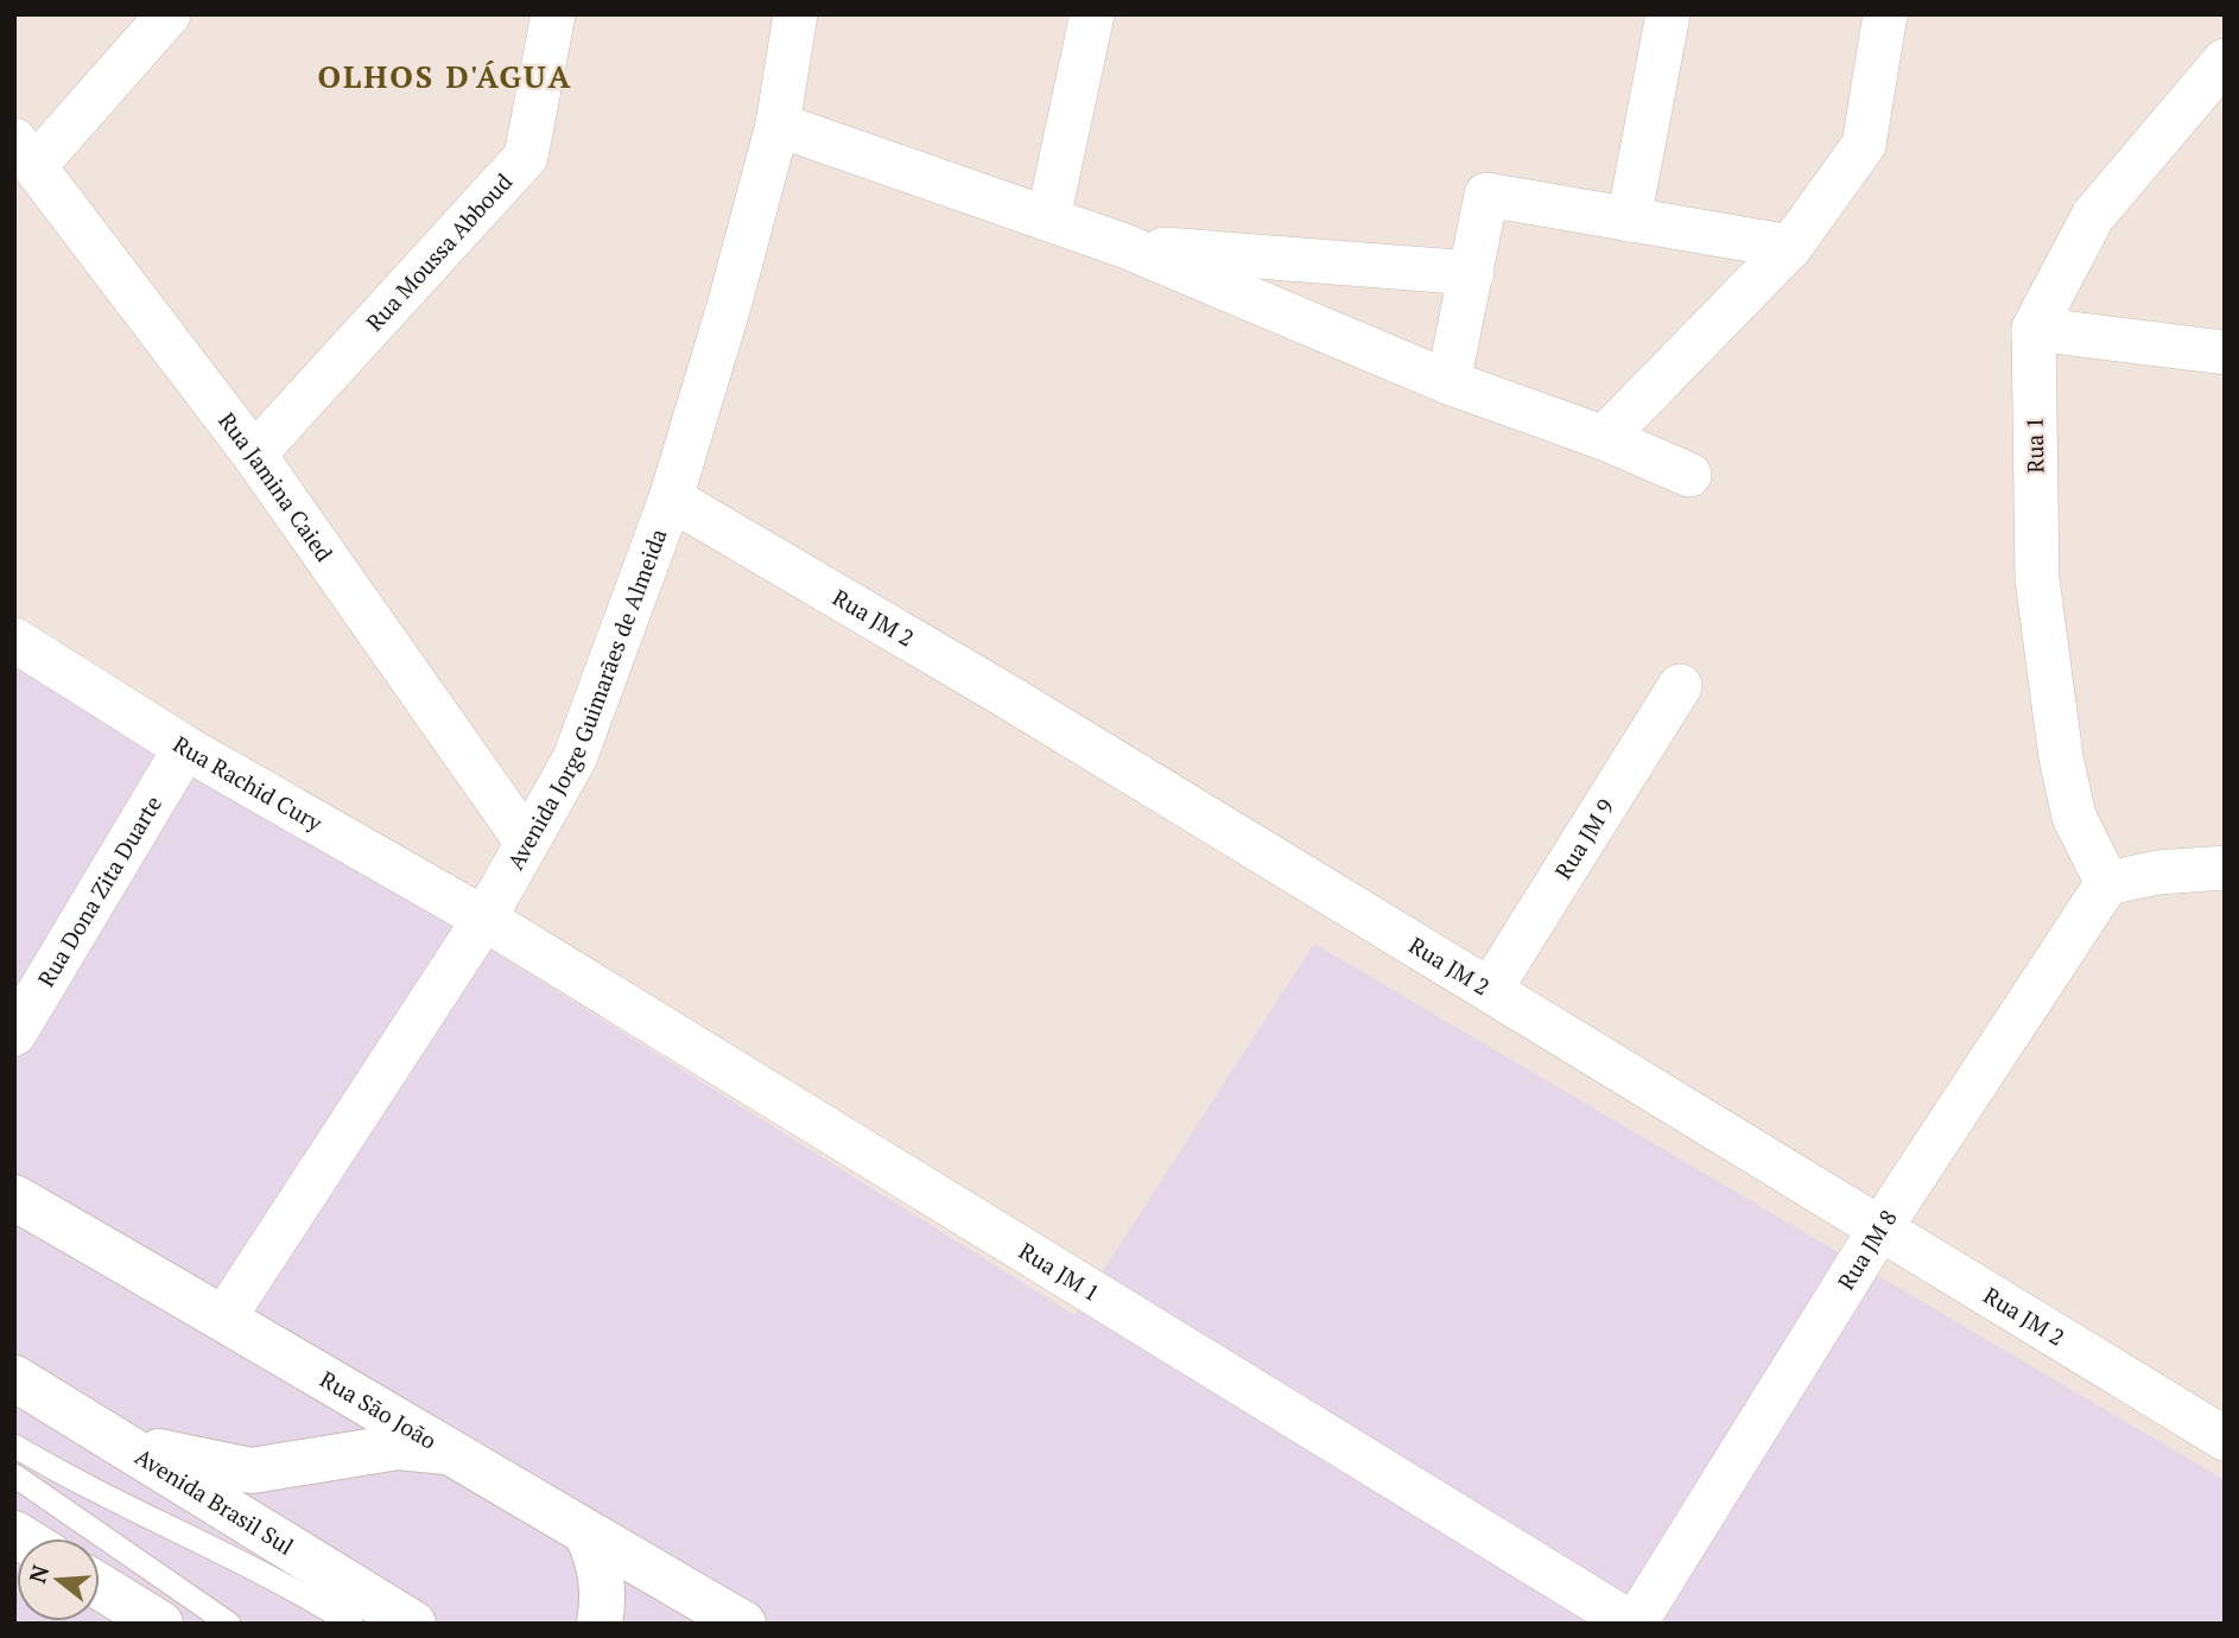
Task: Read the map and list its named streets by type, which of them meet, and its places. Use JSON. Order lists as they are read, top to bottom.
{
  "streets": {
    "main road": ["Rua São João", "Avenida Brasil Sul"],
    "street": [
      "Rua Moussa Abboud",
      "Rua 1",
      "Rua Jamina Caied",
      "Rua JM 2",
      "Avenida Jorge Guimarães de Almeida",
      "Rua Rachid Cury",
      "Rua JM 9",
      "Rua Dona Zita Duarte",
      "Rua JM 8",
      "Rua JM 1"
    ]
  },
  "crossings": [
    ["Rua Moussa Abboud", "Rua Jamina Caied"],
    ["Rua 1", "Rua JM 8"],
    ["Rua Jamina Caied", "Avenida Jorge Guimarães de Almeida"],
    ["Rua JM 2", "Avenida Jorge Guimarães de Almeida"],
    ["Rua JM 2", "Rua JM 9"],
    ["Rua JM 2", "Rua JM 8"],
    ["Avenida Jorge Guimarães de Almeida", "Rua Rachid Cury"],
    ["Avenida Jorge Guimarães de Almeida", "Rua JM 1"],
    ["Avenida Jorge Guimarães de Almeida", "Rua São João"],
    ["Rua Rachid Cury", "Rua Dona Zita Duarte"],
    ["Rua Rachid Cury", "Rua JM 1"],
    ["Rua JM 8", "Rua JM 1"]
  ],
  "districts": ["OLHOS D'ÁGUA"],
  "north": "left"
}
